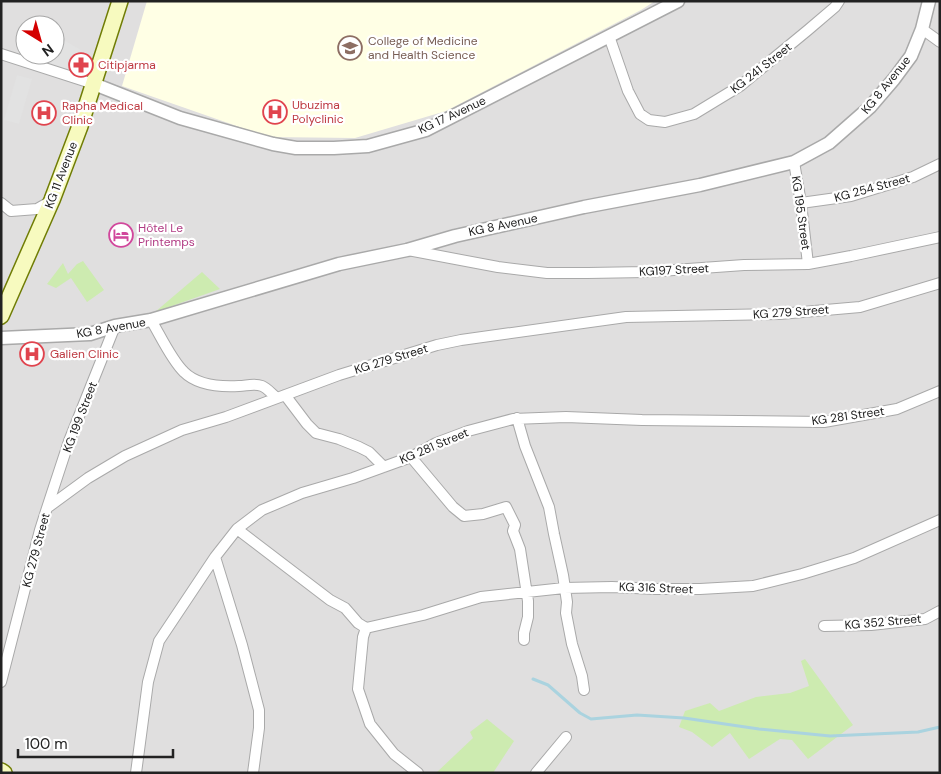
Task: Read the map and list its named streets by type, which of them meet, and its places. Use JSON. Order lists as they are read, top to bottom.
{
  "streets": {
    "main road": ["KG 11 Avenue"],
    "street": [
      "KG 241 Street",
      "KG 8 Avenue",
      "KG 17 Avenue",
      "KG 254 Street",
      "KG 195 Street",
      "KG197 Street",
      "KG 279 Street",
      "KG 281 Street",
      "KG 199 Street",
      "KG 316 Street",
      "KG 352 Street"
    ]
  },
  "crossings": [
    ["KG 241 Street", "KG 17 Avenue"],
    ["KG 8 Avenue", "KG 195 Street"],
    ["KG 8 Avenue", "KG197 Street"],
    ["KG 8 Avenue", "KG 199 Street"],
    ["KG 17 Avenue", "KG 11 Avenue"],
    ["KG 254 Street", "KG 195 Street"],
    ["KG 195 Street", "KG197 Street"],
    ["KG 279 Street", "KG 199 Street"]
  ],
  "places": {
    "school or university": ["College of Medicine and Health Science"],
    "pharmacy": ["Citipjarma"],
    "hospital": ["Ubuzima Polyclinic", "Rapha Medical Clinic", "Galien Clinic"],
    "hotel": ["Hôtel Le Printemps"]
  },
  "scale_bar": "100 m",
  "north": "bottom right"
}
